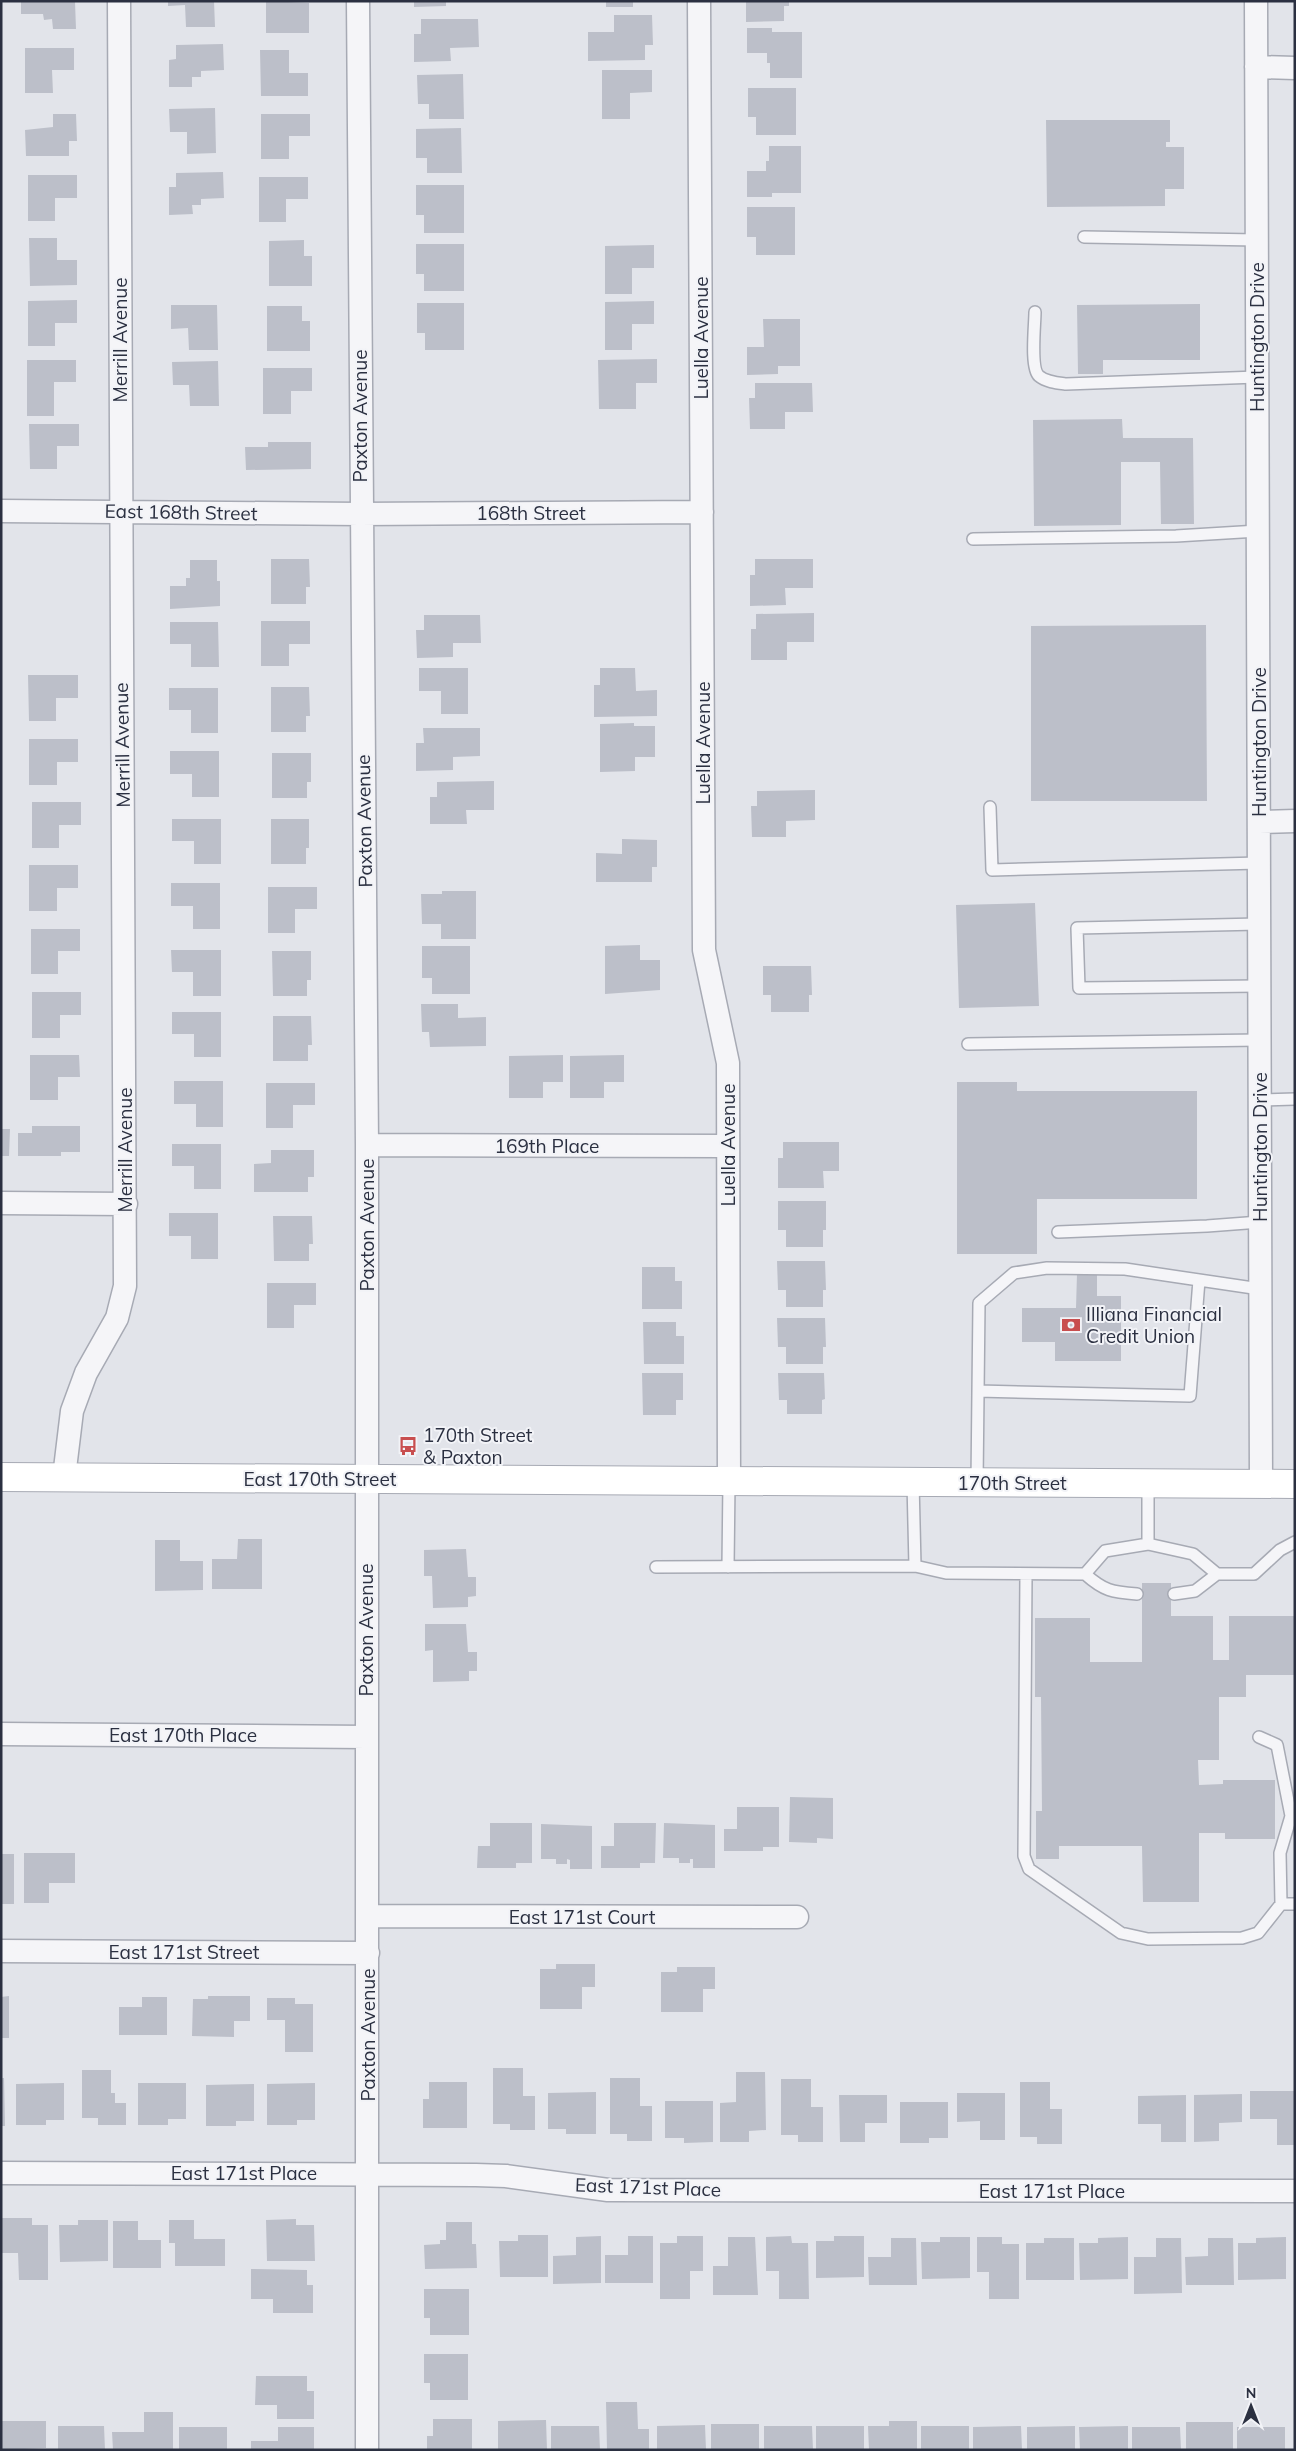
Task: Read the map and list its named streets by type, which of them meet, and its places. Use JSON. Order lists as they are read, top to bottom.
{
  "streets": {
    "street": [
      "Huntington Drive",
      "Luella Avenue",
      "Merrill Avenue",
      "Paxton Avenue",
      "East 168th Street",
      "168th Street",
      "169th Place",
      "East 170th Street",
      "170th Street",
      "East 170th Place",
      "East 171st Court",
      "East 171st Street",
      "East 171st Place"
    ]
  },
  "crossings": [
    ["Huntington Drive", "170th Street"],
    ["Luella Avenue", "168th Street"],
    ["Luella Avenue", "169th Place"],
    ["Luella Avenue", "East 170th Street"],
    ["Luella Avenue", "170th Street"],
    ["Merrill Avenue", "East 168th Street"],
    ["Merrill Avenue", "East 170th Street"],
    ["Paxton Avenue", "East 168th Street"],
    ["Paxton Avenue", "168th Street"],
    ["Paxton Avenue", "169th Place"],
    ["Paxton Avenue", "East 170th Street"],
    ["Paxton Avenue", "East 170th Place"],
    ["Paxton Avenue", "East 171st Court"],
    ["Paxton Avenue", "East 171st Street"],
    ["Paxton Avenue", "East 171st Place"],
    ["East 168th Street", "168th Street"],
    ["East 170th Street", "170th Street"]
  ],
  "places": {
    "bank": ["Illiana Financial Credit Union"],
    "bus stop": ["170th Street & Paxton"]
  },
  "north": "top"
}
